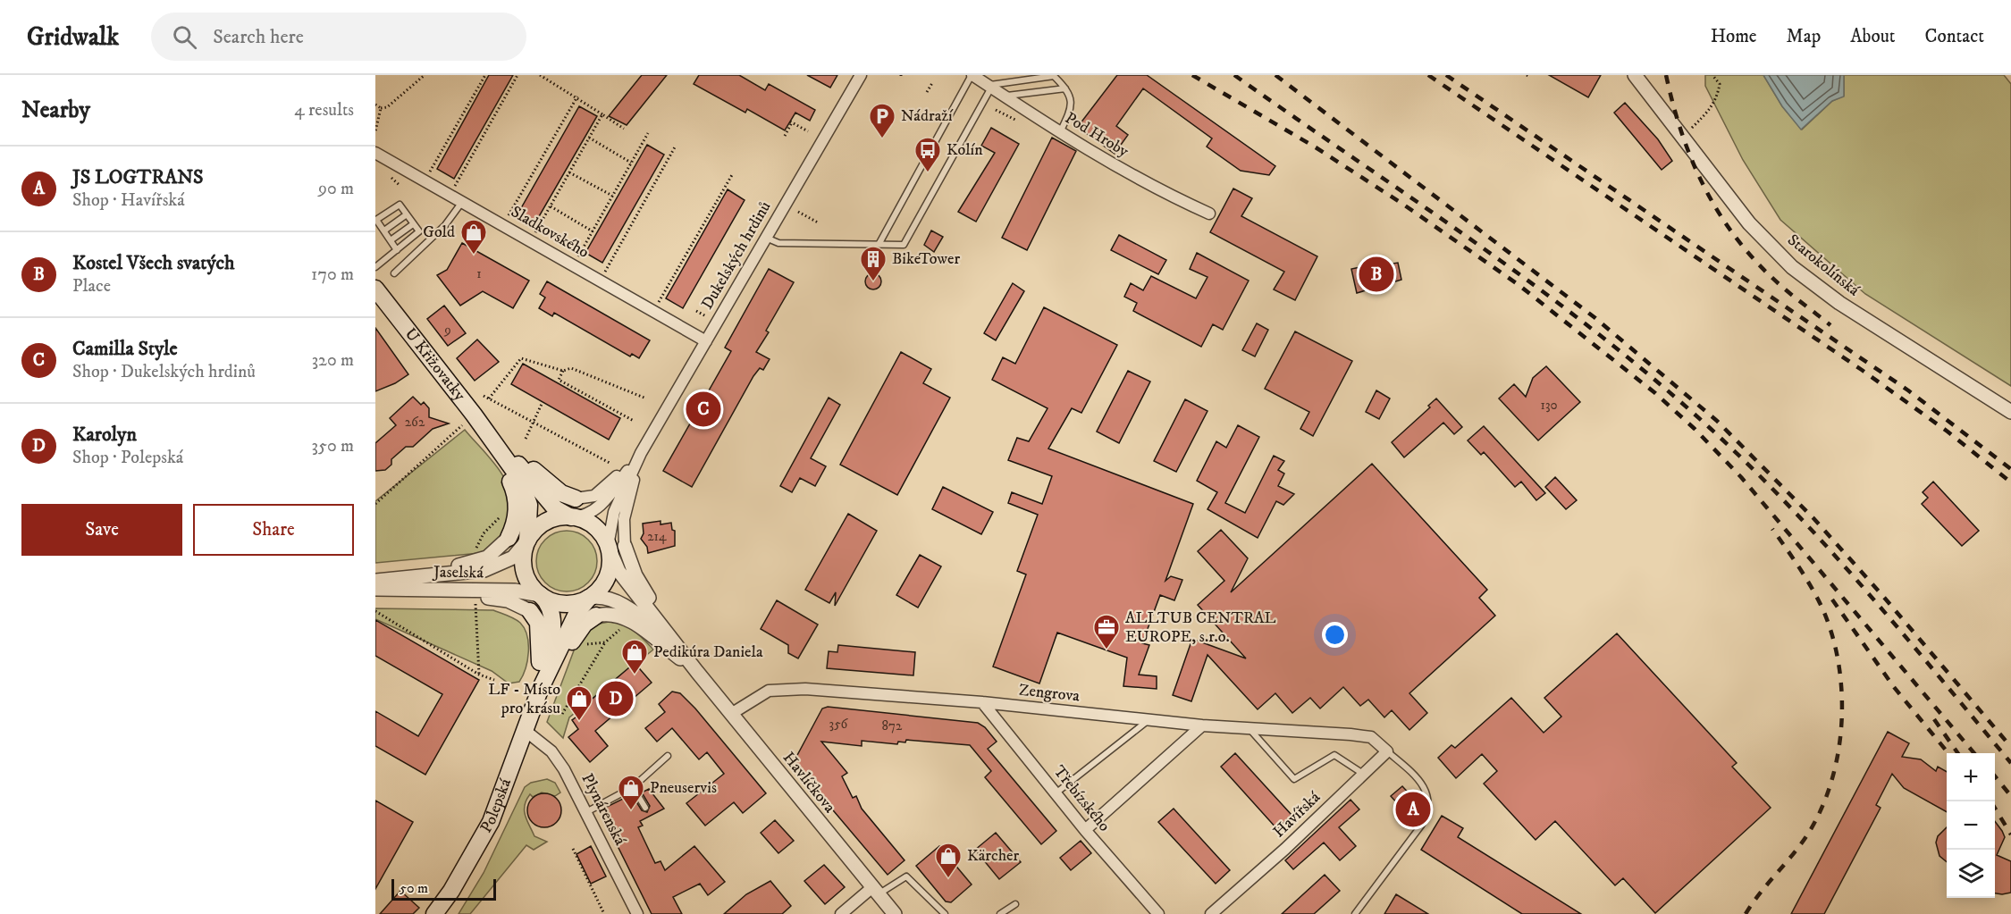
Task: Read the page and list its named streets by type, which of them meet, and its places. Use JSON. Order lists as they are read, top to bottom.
{
  "streets": {
    "main road": ["U Křižovatky", "Polepská"],
    "street": [
      "Pod Hroby",
      "Sladkovského",
      "Dukelských hrdinů",
      "Starokolínská",
      "Jaselská",
      "Zengrova",
      "Havlíčkova",
      "Třebízského",
      "Plynárenská",
      "Havířská"
    ]
  },
  "crossings": [
    ["Sladkovského", "Dukelských hrdinů"],
    ["Dukelských hrdinů", "U Křižovatky"],
    ["Dukelských hrdinů", "Jaselská"],
    ["Dukelských hrdinů", "Havlíčkova"],
    ["Dukelských hrdinů", "Polepská"],
    ["U Křižovatky", "Jaselská"],
    ["U Křižovatky", "Havlíčkova"],
    ["U Křižovatky", "Polepská"],
    ["Jaselská", "Havlíčkova"],
    ["Jaselská", "Polepská"],
    ["Zengrova", "Havlíčkova"],
    ["Zengrova", "Třebízského"],
    ["Zengrova", "Havířská"],
    ["Havlíčkova", "Polepská"],
    ["Polepská", "Plynárenská"]
  ],
  "places": {
    "parking": ["Nádraží"],
    "bus stop": ["Kolín"],
    "shop": [
      "Gold",
      "Pedikúra Daniela",
      "LF - Místo pro krásu",
      "Pneuservis",
      "Kärcher"
    ],
    "building": ["BikeTower"],
    "office": ["ALLTUB CENTRAL EUROPE, s.r.o."]
  },
  "house_numbers": [
    "1",
    "9",
    "130",
    "262",
    "214",
    "356",
    "872"
  ],
  "scale_bar": "50 m",
  "page": {
    "header": "Gridwalk",
    "search": "Search here",
    "nav": [
      "Home",
      "Map",
      "About",
      "Contact"
    ],
    "heading": ["Nearby", "4 results"],
    "list": [
      {
        "mark": "A",
        "name": "JS LOGTRANS",
        "note": "Shop · Havířská",
        "value": "90 m"
      },
      {
        "mark": "B",
        "name": "Kostel Všech svatých",
        "note": "Place",
        "value": "170 m"
      },
      {
        "mark": "C",
        "name": "Camilla Style",
        "note": "Shop · Dukelských hrdinů",
        "value": "320 m"
      },
      {
        "mark": "D",
        "name": "Karolyn",
        "note": "Shop · Polepská",
        "value": "350 m"
      }
    ],
    "pins": [
      "B",
      "C",
      "D",
      "A"
    ],
    "buttons": ["Save", "Share"],
    "map_buttons": ["+", "−"],
    "scale": "50 m"
  }
}
